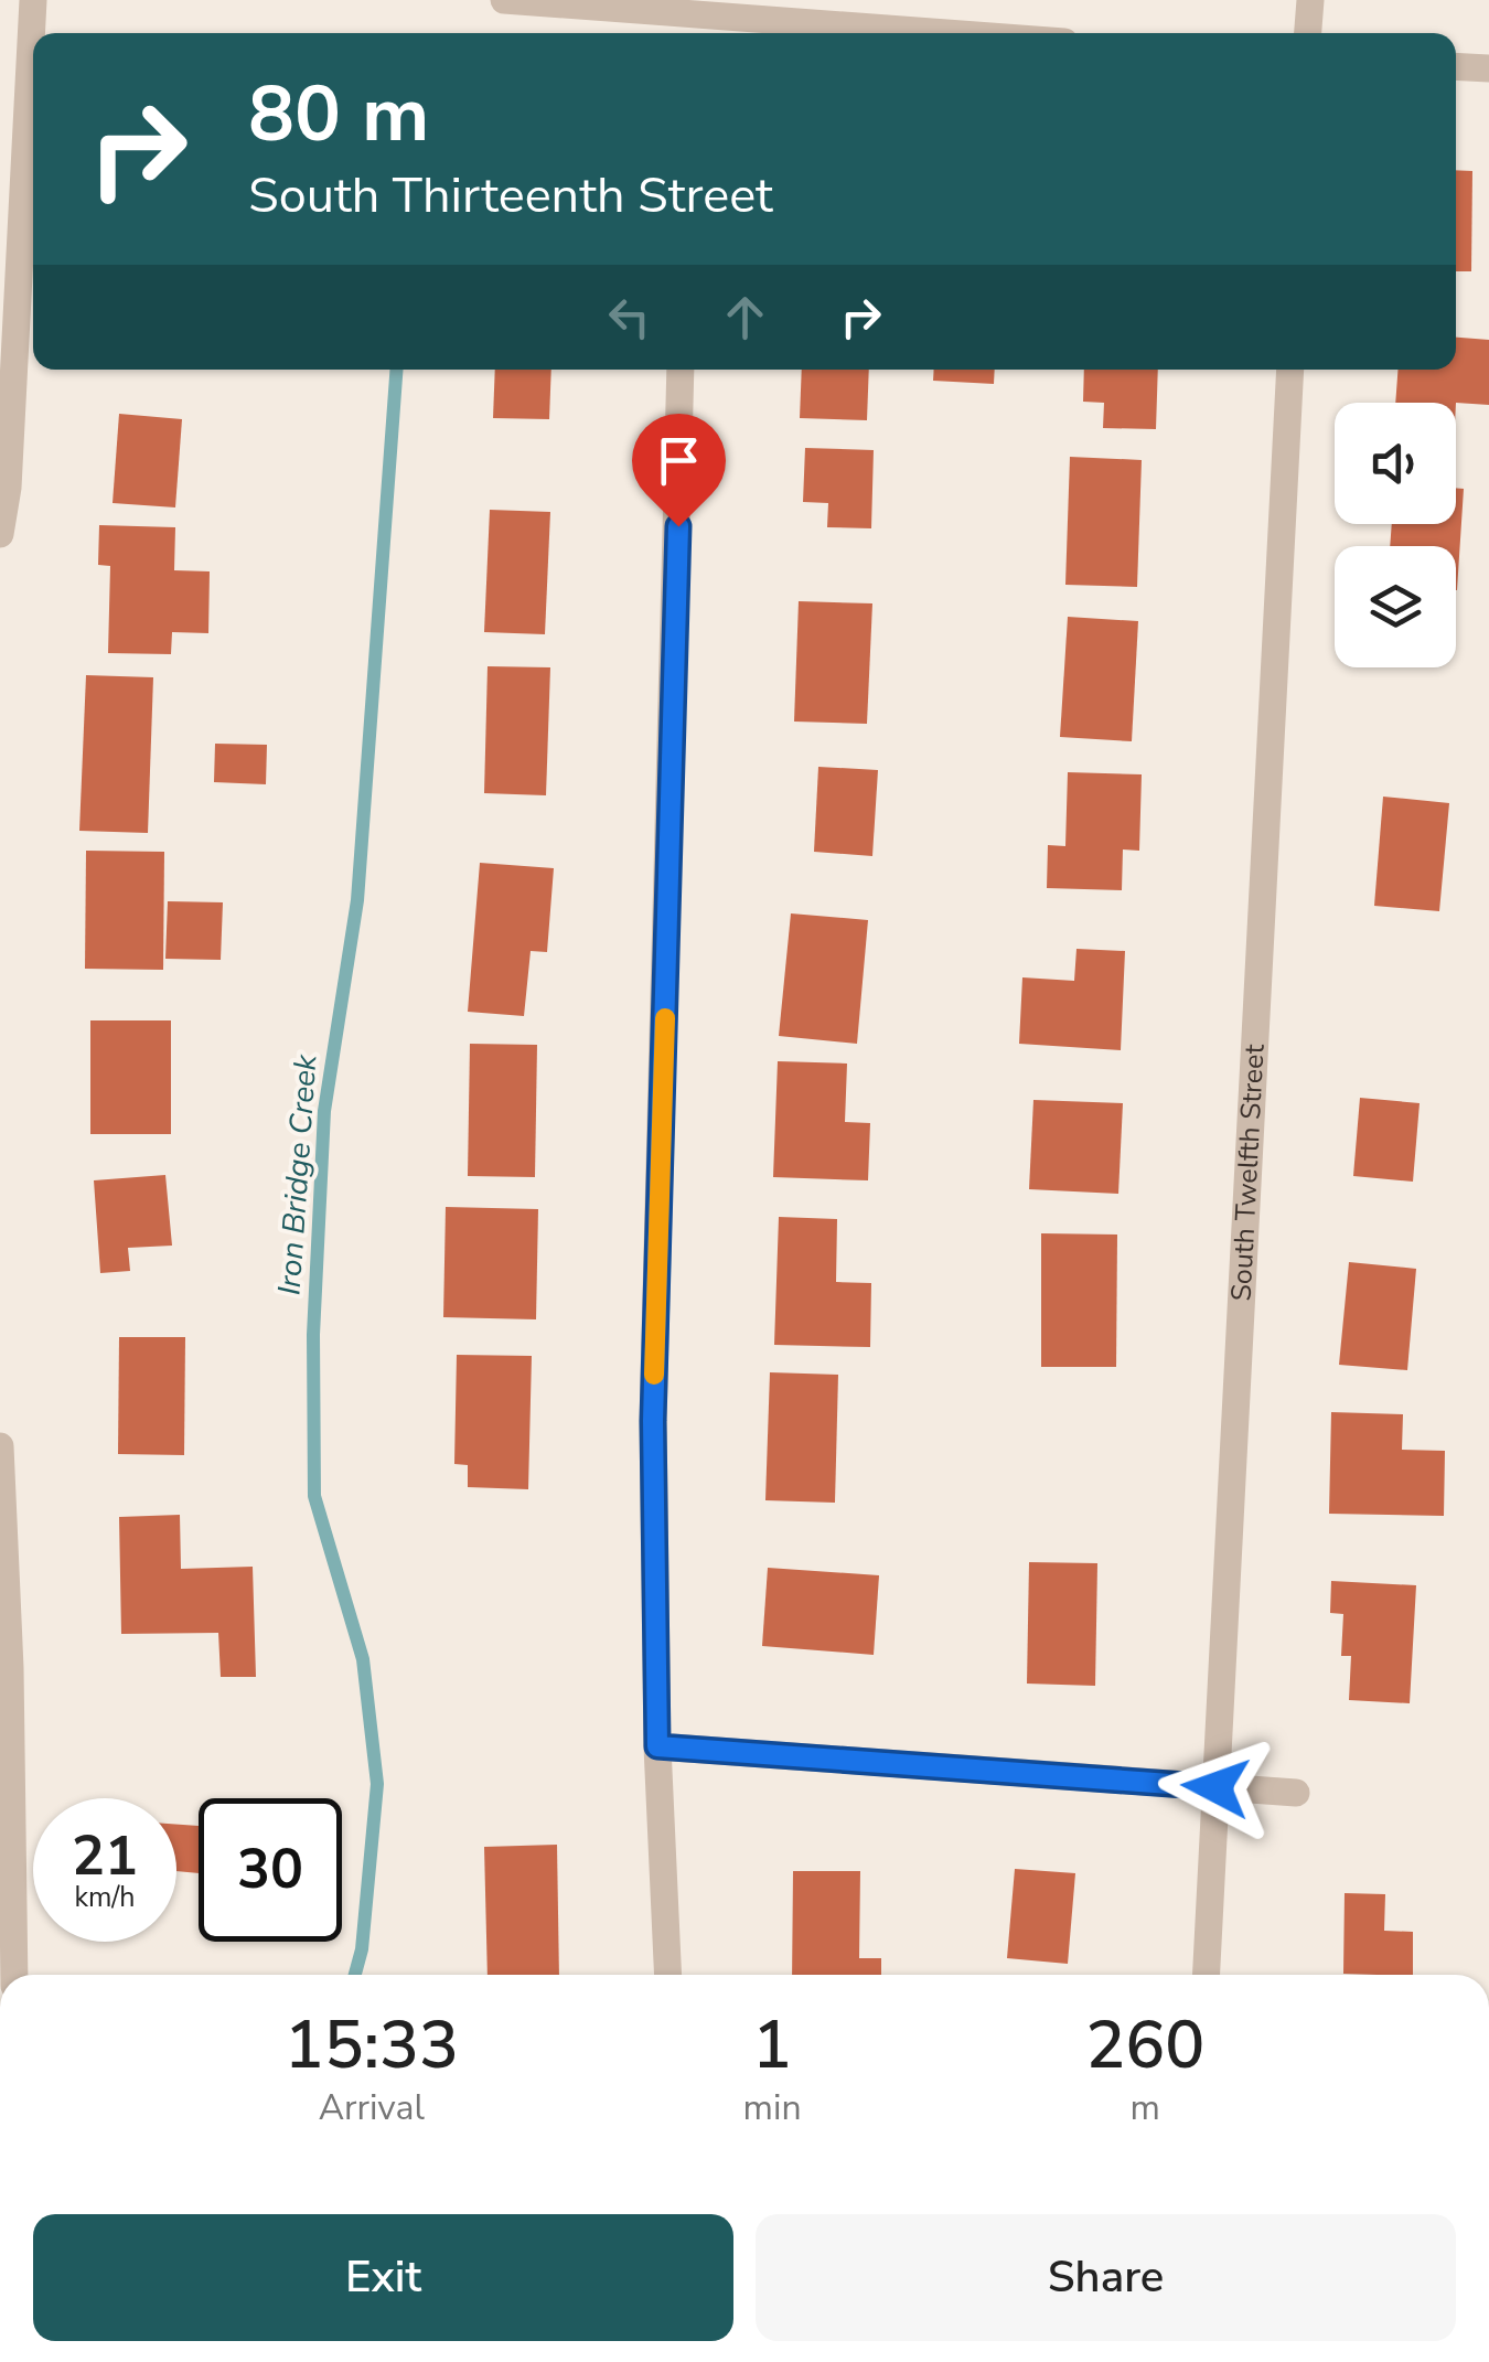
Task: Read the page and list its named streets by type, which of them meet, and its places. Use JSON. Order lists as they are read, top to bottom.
{
  "streets": {
    "street": ["South Twelfth Street"]
  },
  "water": ["Iron Bridge Creek"],
  "page": {
    "turn": ["80 m", "South Thirteenth Street"],
    "speed": "21 km/h",
    "limit": "30",
    "eta": [
      "15:33",
      "Arrival",
      "1",
      "min",
      "260",
      "m"
    ],
    "buttons": ["Exit", "Share"]
  }
}
